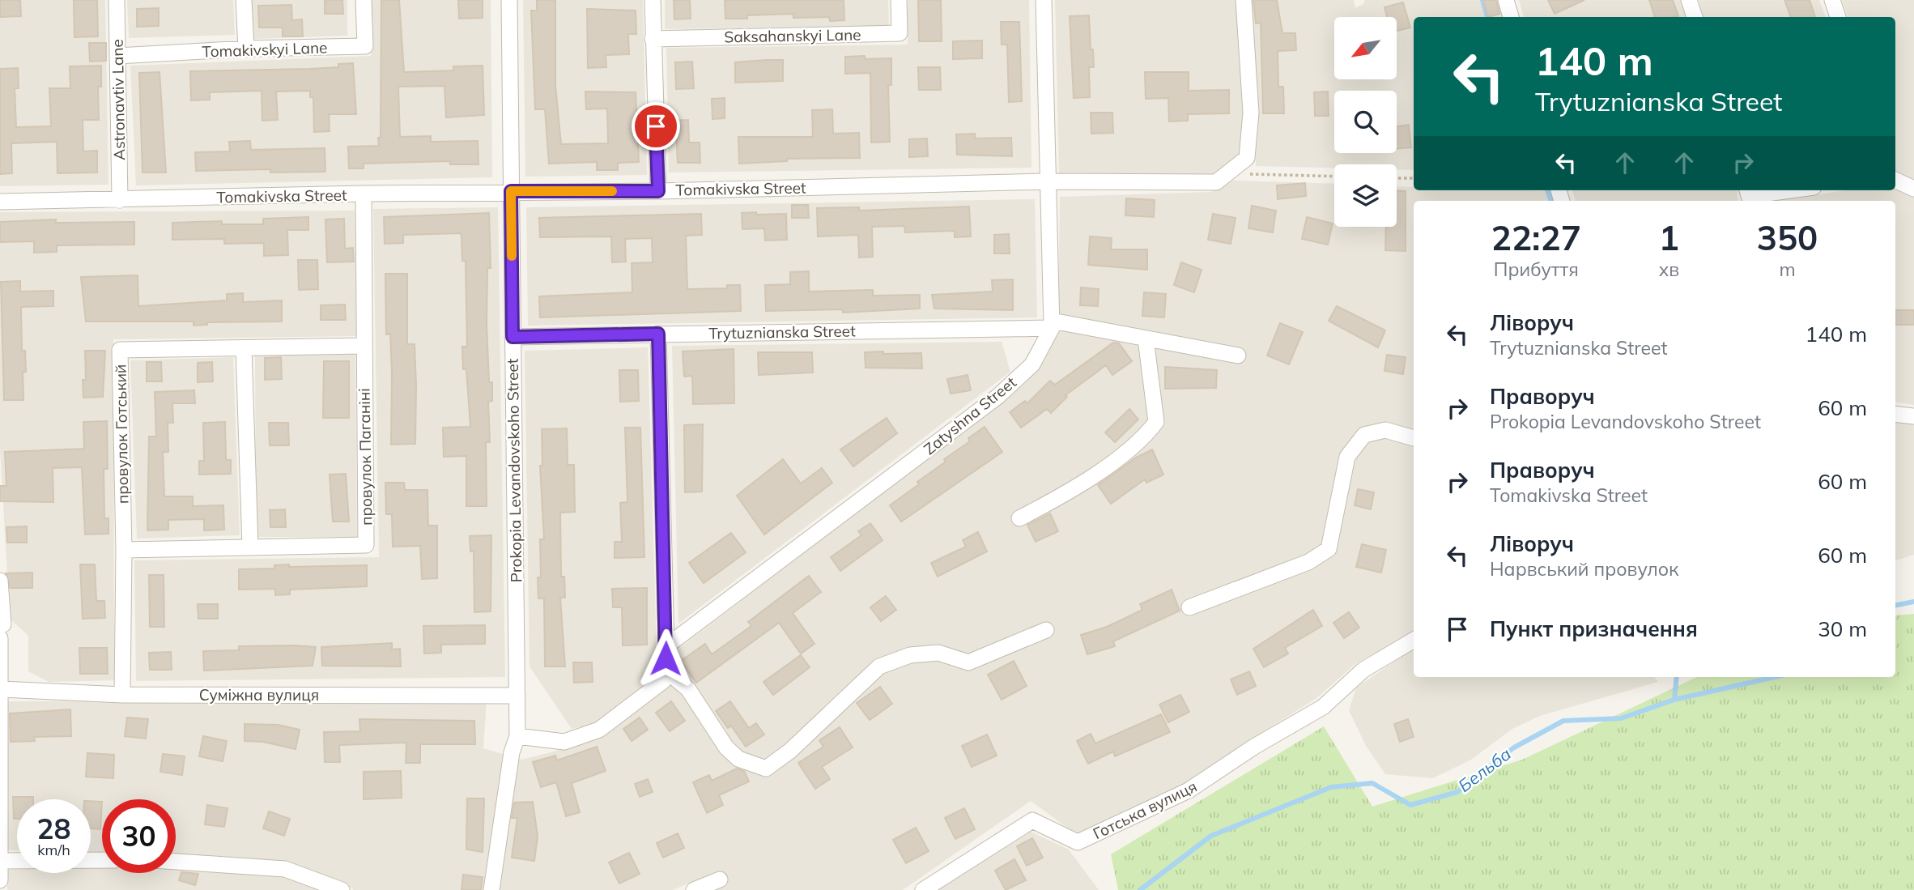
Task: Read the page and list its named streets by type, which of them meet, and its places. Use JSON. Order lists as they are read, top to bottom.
{
  "streets": {
    "street": [
      "Saksahanskyi Lane",
      "Tomakivskyi Lane",
      "Astronavtiv Lane",
      "Tomakivska Street",
      "Trytuznianska Street",
      "Zatyshna Street",
      "провулок Готський",
      "провулок Паганіні",
      "Prokopia Levandovskoho Street",
      "Суміжна вулиця",
      "Готська вулиця"
    ]
  },
  "crossings": [
    ["Tomakivskyi Lane", "Astronavtiv Lane"],
    ["Astronavtiv Lane", "Tomakivska Street"],
    ["Tomakivska Street", "Zatyshna Street"],
    ["Tomakivska Street", "провулок Паганіні"],
    ["Tomakivska Street", "Prokopia Levandovskoho Street"],
    ["Trytuznianska Street", "Zatyshna Street"],
    ["Trytuznianska Street", "Prokopia Levandovskoho Street"],
    ["провулок Готський", "провулок Паганіні"],
    ["провулок Готський", "Суміжна вулиця"],
    ["Prokopia Levandovskoho Street", "Суміжна вулиця"]
  ],
  "water": ["Бельба"],
  "north": "bottom left",
  "page": {
    "turn": ["140 m", "Trytuznianska Street"],
    "eta": [
      "22:27",
      "Прибуття",
      "1",
      "хв",
      "350",
      "m"
    ],
    "list": [
      {
        "name": "Ліворуч",
        "note": "Trytuznianska Street",
        "value": "140 m"
      },
      {
        "name": "Праворуч",
        "note": "Prokopia Levandovskoho Street",
        "value": "60 m"
      },
      {
        "name": "Праворуч",
        "note": "Tomakivska Street",
        "value": "60 m"
      },
      {
        "name": "Ліворуч",
        "note": "Нарвський провулок",
        "value": "60 m"
      },
      {
        "name": "Пункт призначення",
        "value": "30 m"
      }
    ],
    "speed": "28 km/h",
    "limit": "30"
  }
}
